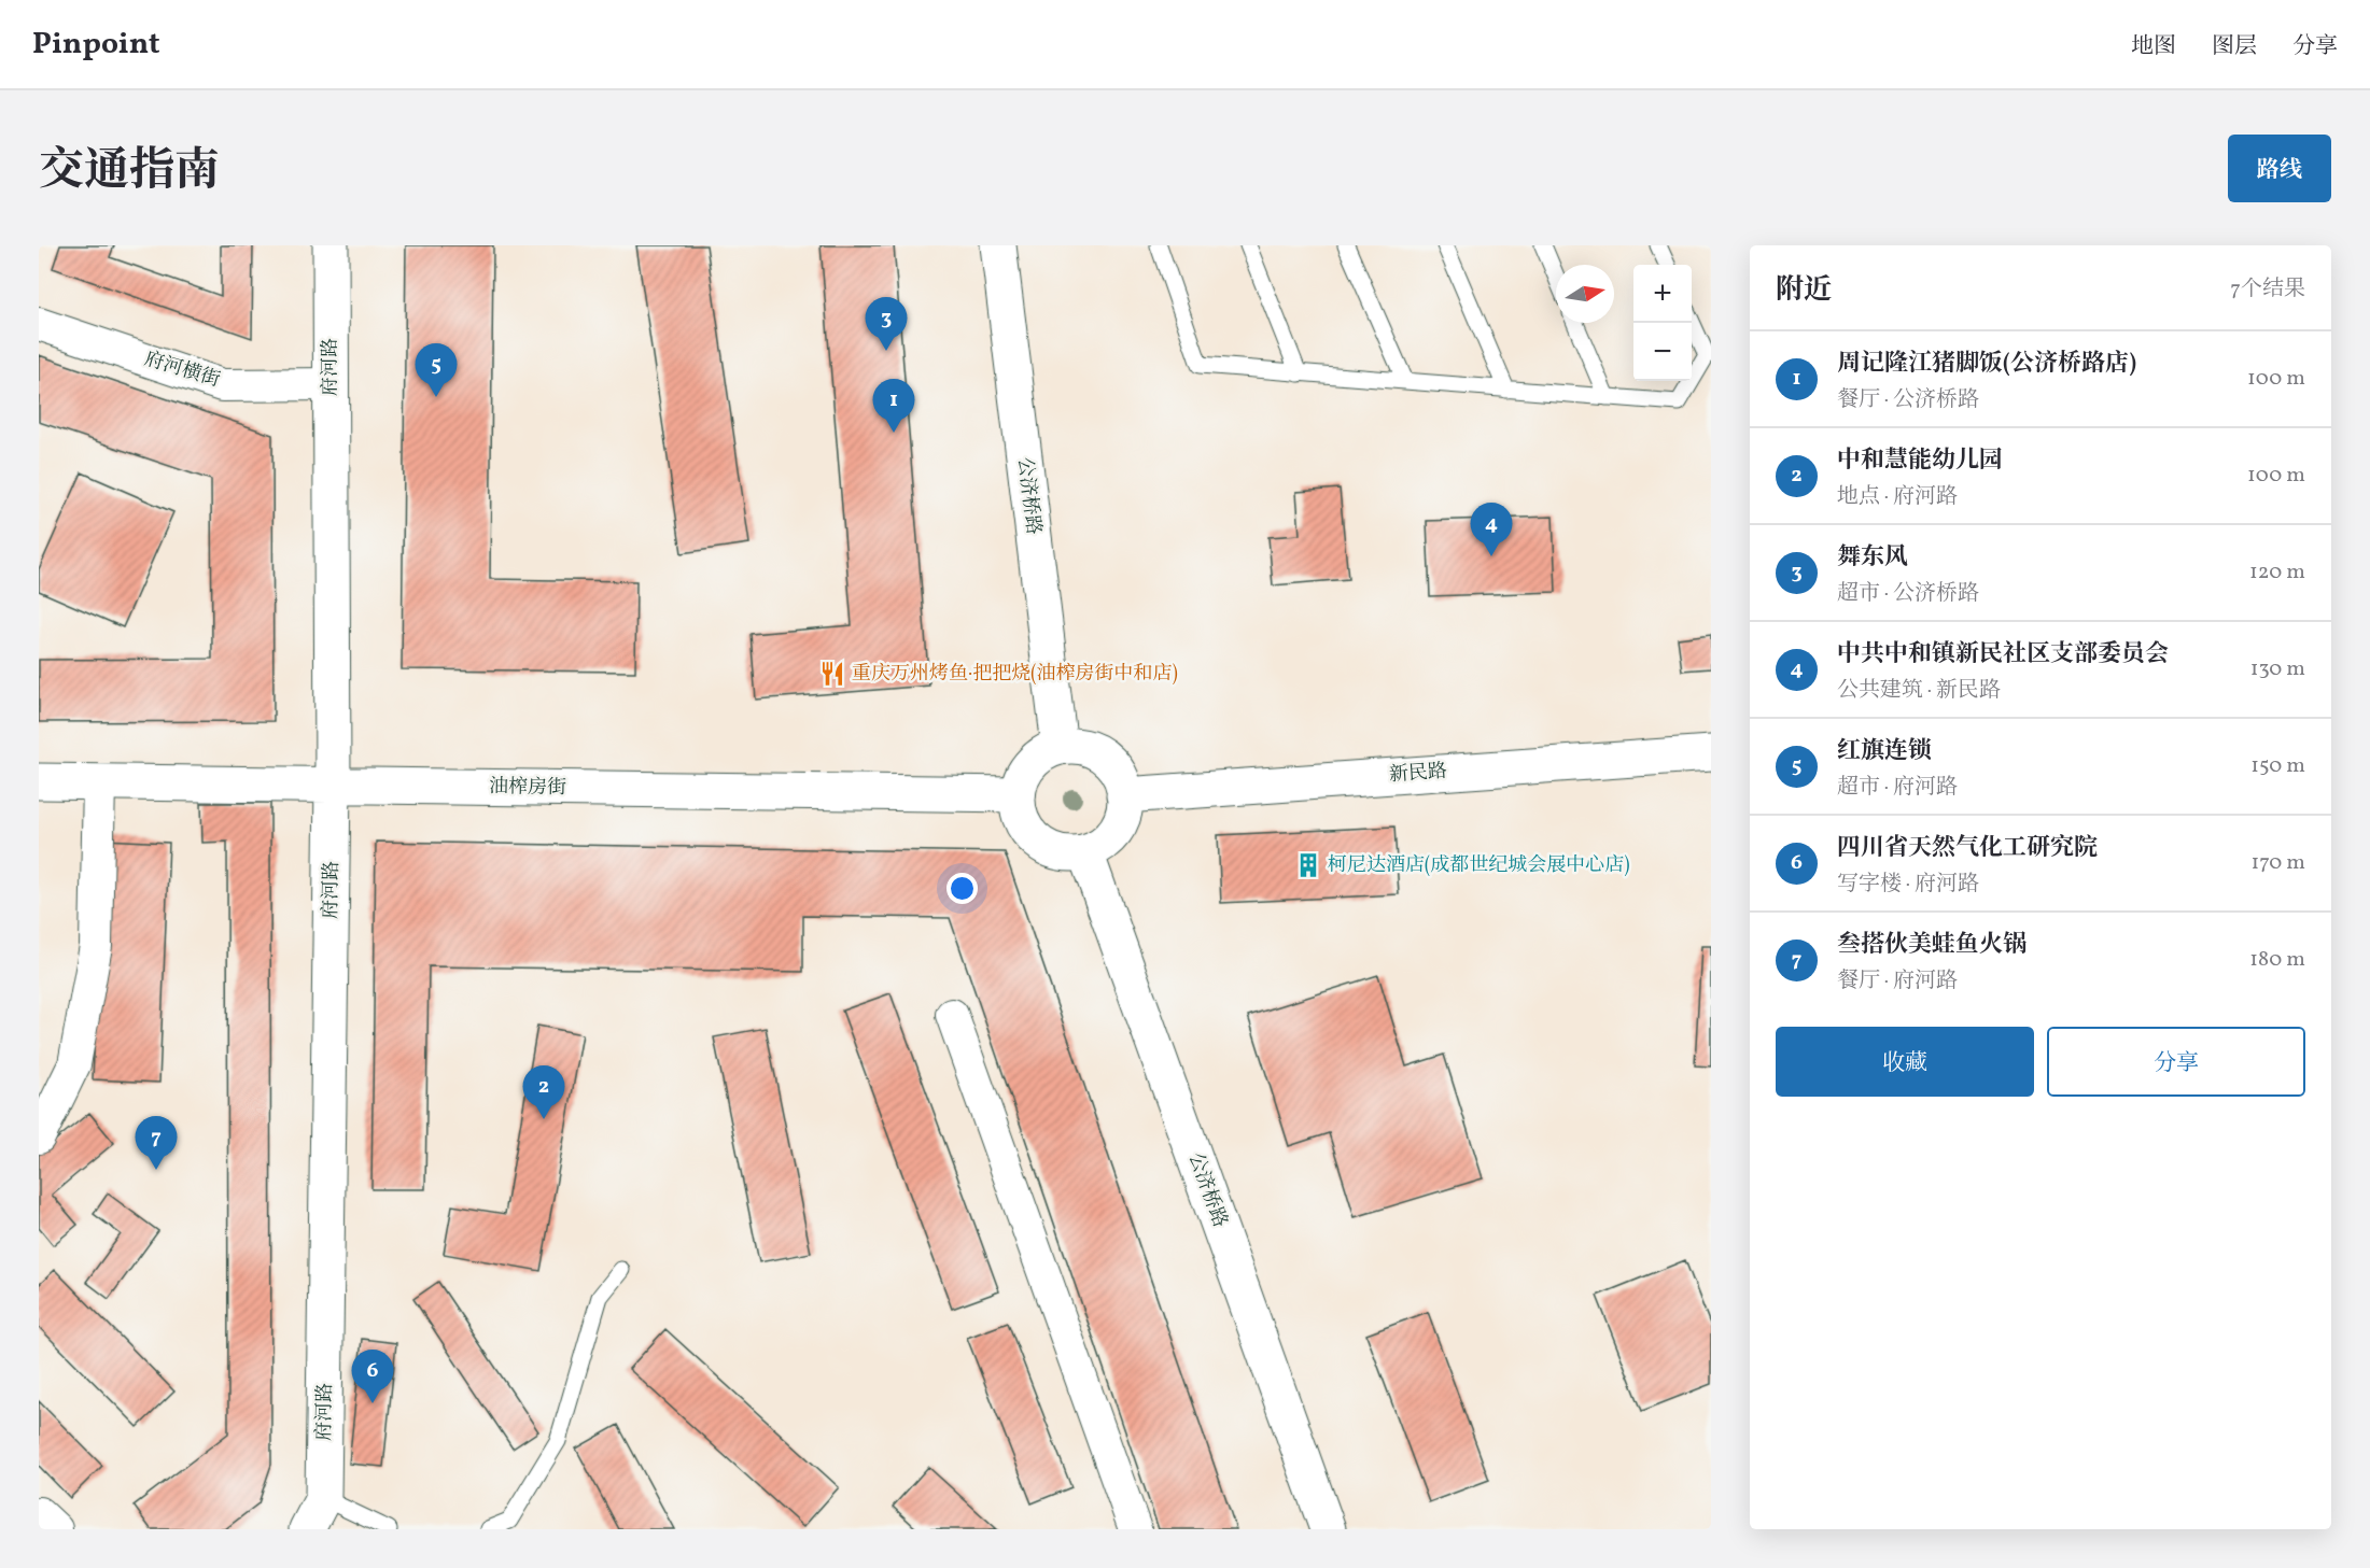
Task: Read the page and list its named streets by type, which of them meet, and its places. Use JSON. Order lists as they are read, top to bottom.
{
  "streets": {
    "street": [
      "府河路",
      "府河横街",
      "公济桥路",
      "新民路",
      "油榨房街"
    ]
  },
  "crossings": [
    ["府河路", "府河横街"],
    ["府河路", "油榨房街"],
    ["公济桥路", "新民路"],
    ["公济桥路", "油榨房街"],
    ["新民路", "油榨房街"]
  ],
  "places": {
    "restaurant": ["重庆万州烤鱼·把把烧(油榨房街中和店)"],
    "building": ["柯尼达酒店(成都世纪城会展中心店)"]
  },
  "north": "right",
  "page": {
    "header": "Pinpoint",
    "nav": ["地图", "图层", "分享"],
    "title": "交通指南",
    "buttons": [
      "路线",
      ["收藏", "分享"]
    ],
    "heading": ["附近", "7个结果"],
    "map_buttons": ["+", "−"],
    "pins": [
      "3",
      "5",
      "1",
      "4",
      "2",
      "7",
      "6"
    ],
    "list": [
      {
        "mark": "1",
        "name": "周记隆江猪脚饭(公济桥路店)",
        "note": "餐厅 · 公济桥路",
        "value": "100 m"
      },
      {
        "mark": "2",
        "name": "中和慧能幼儿园",
        "note": "地点 · 府河路",
        "value": "100 m"
      },
      {
        "mark": "3",
        "name": "舞东风",
        "note": "超市 · 公济桥路",
        "value": "120 m"
      },
      {
        "mark": "4",
        "name": "中共中和镇新民社区支部委员会",
        "note": "公共建筑 · 新民路",
        "value": "130 m"
      },
      {
        "mark": "5",
        "name": "红旗连锁",
        "note": "超市 · 府河路",
        "value": "150 m"
      },
      {
        "mark": "6",
        "name": "四川省天然气化工研究院",
        "note": "写字楼 · 府河路",
        "value": "170 m"
      },
      {
        "mark": "7",
        "name": "叁搭伙美蛙鱼火锅",
        "note": "餐厅 · 府河路",
        "value": "180 m"
      }
    ]
  }
}
